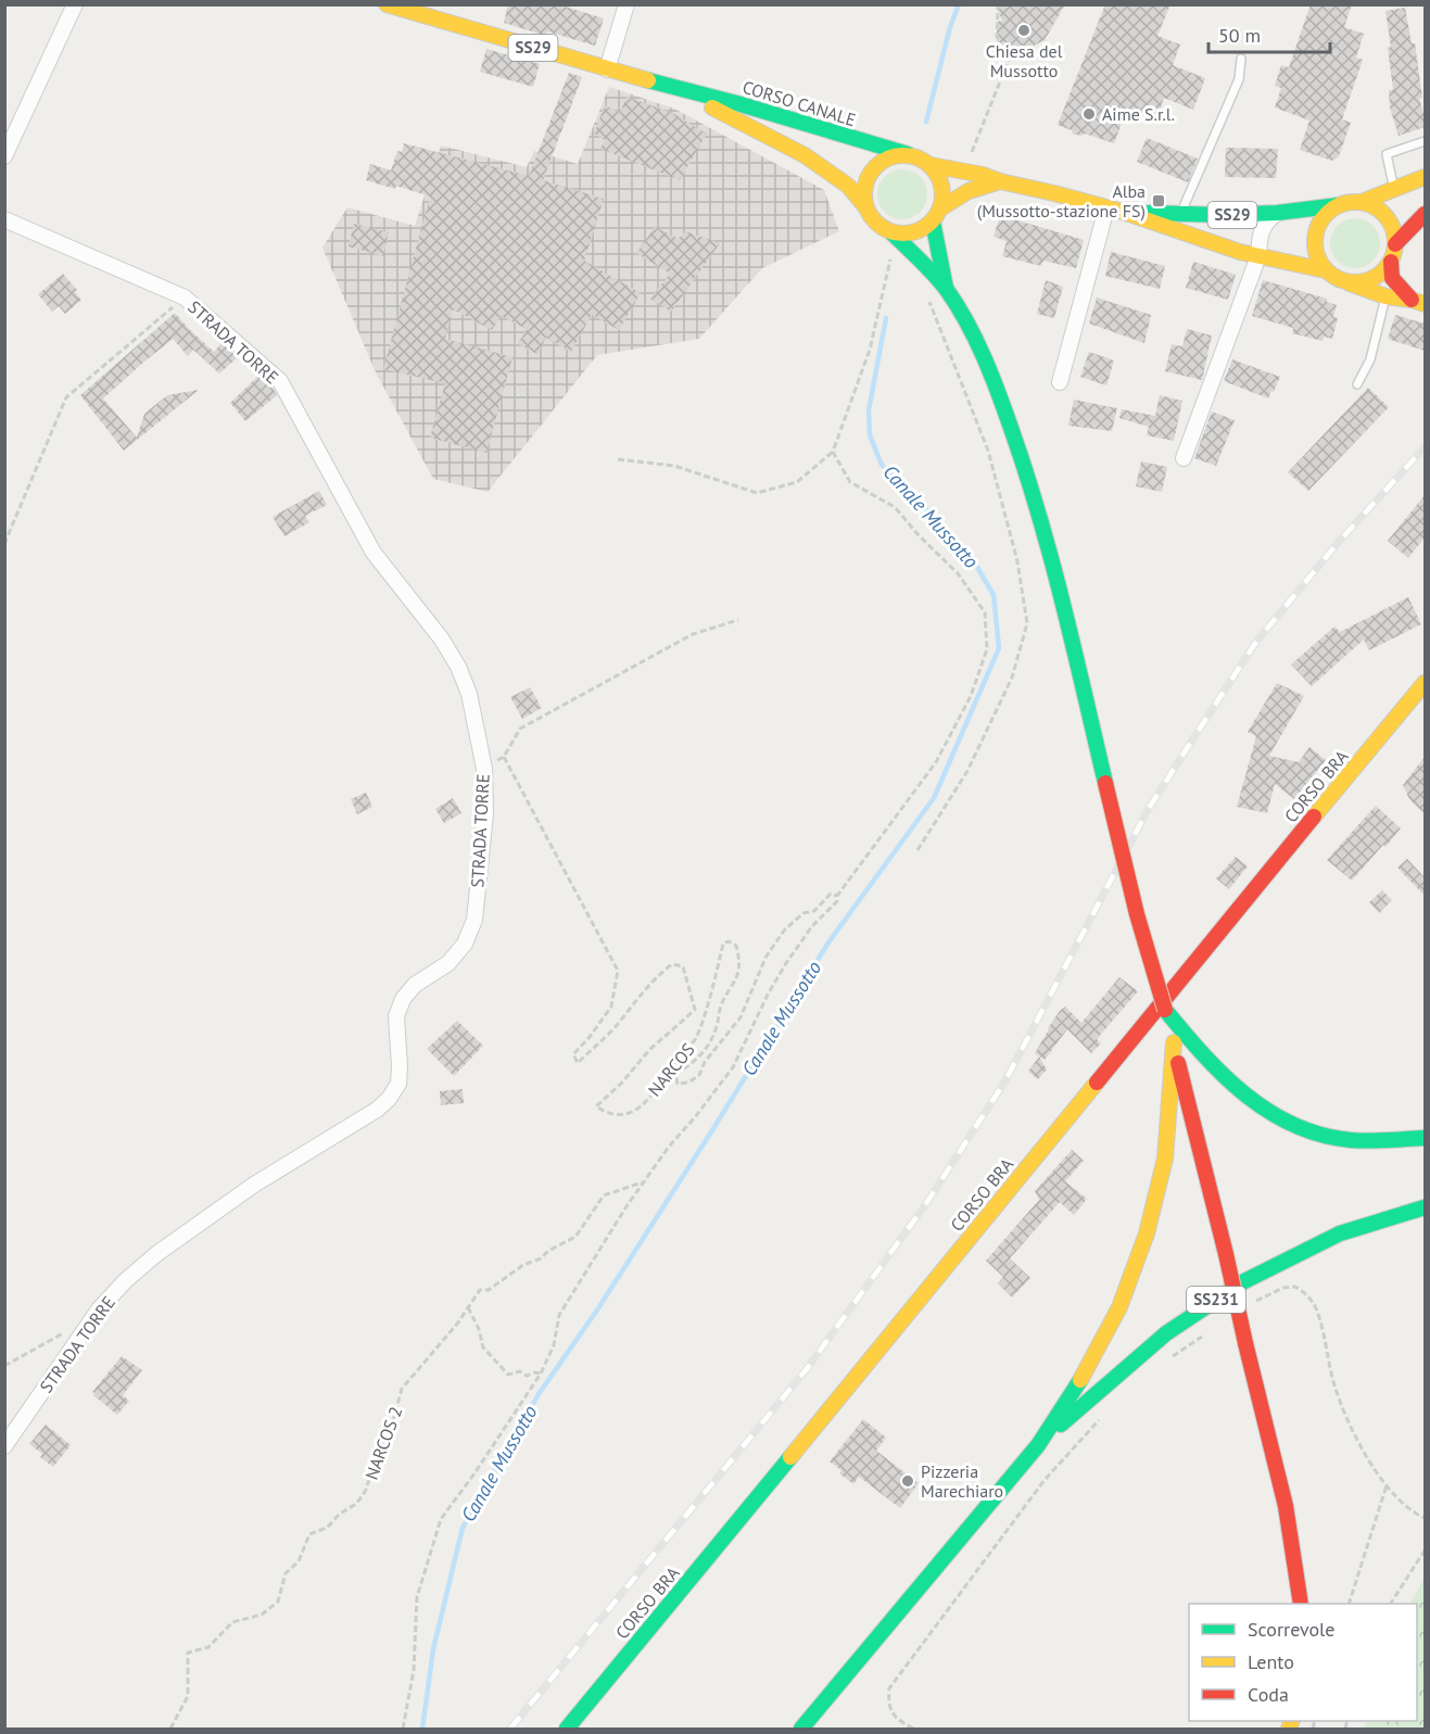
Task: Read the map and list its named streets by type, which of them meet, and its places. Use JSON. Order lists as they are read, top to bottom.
{
  "streets": {
    "main road": [
      "SS29",
      "CORSO CANALE",
      "CORSO BRA",
      "SS231"
    ],
    "street": ["STRADA TORRE"],
    "path": ["NARCOS", "NARCOS 2"]
  },
  "crossings": [
    ["SS29", "CORSO CANALE"]
  ],
  "water": ["Canale Mussotto"],
  "places": {
    "other": ["Chiesa del Mussotto", "Aime S.r.l.", "Pizzeria Marechiaro"],
    "transit": ["Alba (Mussotto-stazione FS)"]
  },
  "legend": ["Scorrevole", "Lento", "Coda"],
  "scale_bar": "50 m"
}
